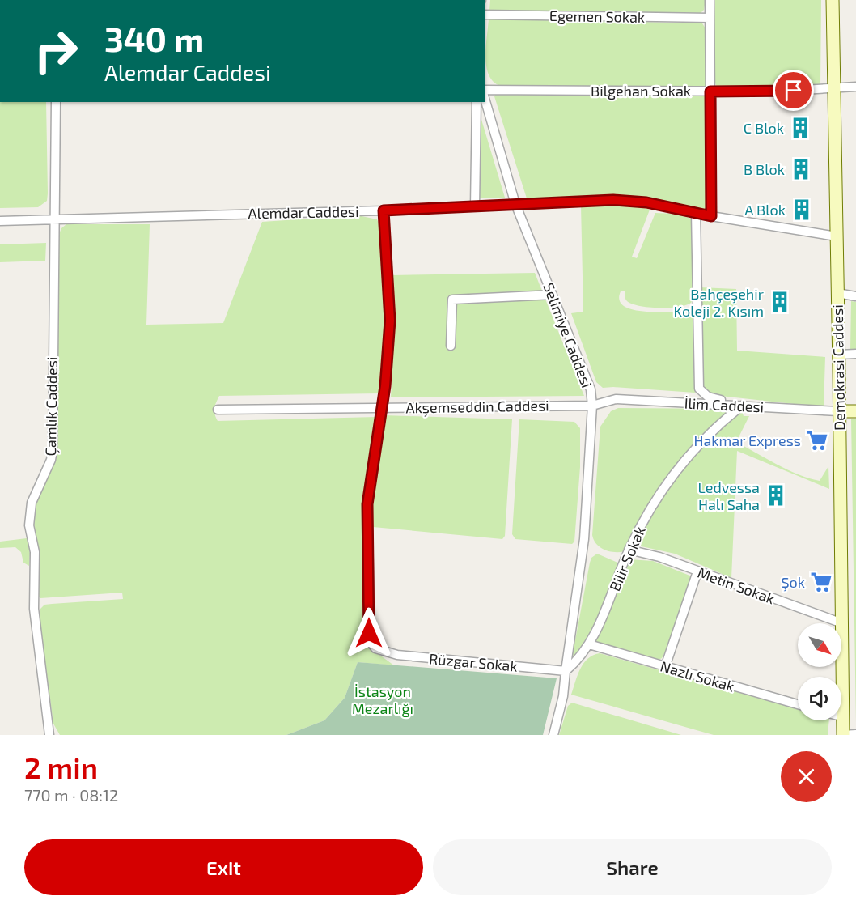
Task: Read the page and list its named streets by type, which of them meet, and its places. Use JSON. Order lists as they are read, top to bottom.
{
  "streets": {
    "main road": ["Demokrasi Caddesi", "İlim Caddesi"],
    "street": [
      "Egemen Sokak",
      "Bilgehan Sokak",
      "Alemdar Caddesi",
      "Selimiye Caddesi",
      "Çamlık Caddesi",
      "Akşemseddin Caddesi",
      "Bilir Sokak",
      "Metin Sokak",
      "Rüzgar Sokak",
      "Nazlı Sokak"
    ]
  },
  "crossings": [
    ["Bilgehan Sokak", "Demokrasi Caddesi"],
    ["Alemdar Caddesi", "Selimiye Caddesi"],
    ["Alemdar Caddesi", "Demokrasi Caddesi"],
    ["Alemdar Caddesi", "Çamlık Caddesi"],
    ["Selimiye Caddesi", "İlim Caddesi"],
    ["Selimiye Caddesi", "Akşemseddin Caddesi"],
    ["Selimiye Caddesi", "Bilir Sokak"],
    ["Selimiye Caddesi", "Rüzgar Sokak"],
    ["Demokrasi Caddesi", "İlim Caddesi"],
    ["Demokrasi Caddesi", "Metin Sokak"],
    ["İlim Caddesi", "Akşemseddin Caddesi"],
    ["İlim Caddesi", "Bilir Sokak"],
    ["Akşemseddin Caddesi", "Rüzgar Sokak"],
    ["Bilir Sokak", "Metin Sokak"],
    ["Bilir Sokak", "Rüzgar Sokak"],
    ["Bilir Sokak", "Nazlı Sokak"]
  ],
  "parks": ["İstasyon Mezarlığı"],
  "places": {
    "building": [
      "C Blok",
      "B Blok",
      "A Blok",
      "Bahçeşehir Koleji 2. Kısım",
      "Ledvessa Halı Saha"
    ],
    "supermarket": ["Hakmar Express", "Şok"]
  },
  "north": "bottom right",
  "page": {
    "turn": ["340 m", "Alemdar Caddesi"],
    "heading": ["2 min", "770 m · 08:12"],
    "buttons": ["Exit", "Share"]
  }
}
